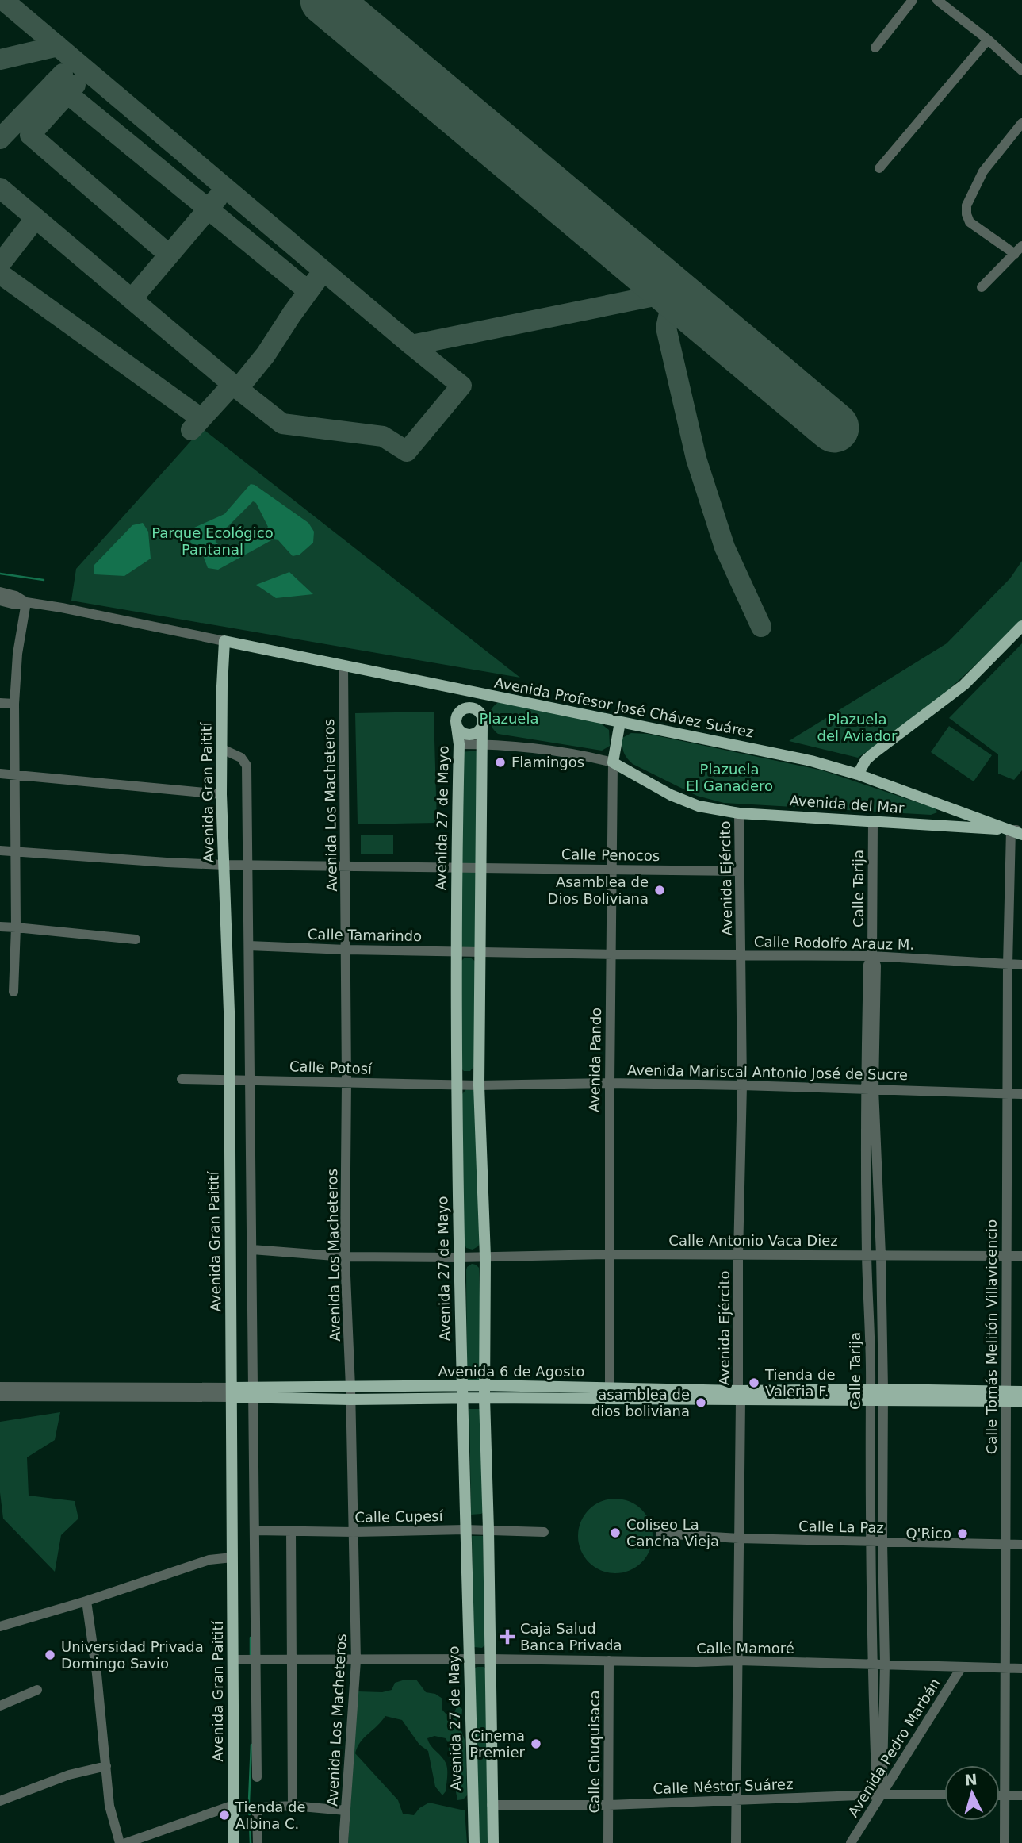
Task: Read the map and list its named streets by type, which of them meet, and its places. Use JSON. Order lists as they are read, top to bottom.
{
  "streets": {
    "main road": [
      "Avenida Profesor José Chávez Suárez",
      "Avenida Gran Paitití",
      "Avenida del Mar",
      "Avenida 27 de Mayo",
      "Avenida Pando",
      "Avenida 6 de Agosto"
    ],
    "street": [
      "Avenida Los Macheteros",
      "Calle Penocos",
      "Avenida Ejército",
      "Calle Tarija",
      "Calle Tamarindo",
      "Calle Rodolfo Arauz M.",
      "Calle Potosí",
      "Avenida Mariscal Antonio José de Sucre",
      "Calle Antonio Vaca Diez",
      "Calle Tomás Melitón Villavicencio",
      "Calle Cupesí",
      "Calle La Paz",
      "Calle Mamoré",
      "Avenida Pedro Marbán",
      "Calle Chuquisaca",
      "Calle Néstor Suárez"
    ]
  },
  "crossings": [
    ["Avenida Profesor José Chávez Suárez", "Avenida Gran Paitití"],
    ["Avenida Profesor José Chávez Suárez", "Avenida del Mar"],
    ["Avenida Profesor José Chávez Suárez", "Avenida Los Macheteros"],
    ["Avenida Profesor José Chávez Suárez", "Avenida Pando"],
    ["Avenida Profesor José Chávez Suárez", "Calle Tomás Melitón Villavicencio"],
    ["Avenida Gran Paitití", "Calle Penocos"],
    ["Avenida Gran Paitití", "Calle Potosí"],
    ["Avenida Gran Paitití", "Avenida 6 de Agosto"],
    ["Avenida Gran Paitití", "Calle Mamoré"],
    ["Avenida del Mar", "Avenida 27 de Mayo"],
    ["Avenida del Mar", "Avenida Ejército"],
    ["Avenida del Mar", "Calle Tarija"],
    ["Avenida del Mar", "Avenida Pando"],
    ["Avenida del Mar", "Calle Tomás Melitón Villavicencio"],
    ["Avenida Los Macheteros", "Calle Penocos"],
    ["Avenida Los Macheteros", "Calle Tamarindo"],
    ["Avenida Los Macheteros", "Calle Potosí"],
    ["Avenida Los Macheteros", "Calle Antonio Vaca Diez"],
    ["Avenida Los Macheteros", "Avenida 6 de Agosto"],
    ["Avenida Los Macheteros", "Calle Cupesí"],
    ["Avenida Los Macheteros", "Calle Mamoré"],
    ["Avenida 27 de Mayo", "Calle Penocos"],
    ["Avenida 27 de Mayo", "Calle Tamarindo"],
    ["Avenida 27 de Mayo", "Calle Potosí"],
    ["Avenida 27 de Mayo", "Calle Antonio Vaca Diez"],
    ["Avenida 27 de Mayo", "Avenida 6 de Agosto"],
    ["Avenida 27 de Mayo", "Calle Cupesí"],
    ["Avenida 27 de Mayo", "Calle Mamoré"],
    ["Calle Penocos", "Avenida Ejército"],
    ["Calle Penocos", "Avenida Pando"],
    ["Avenida Ejército", "Calle Rodolfo Arauz M."],
    ["Avenida Ejército", "Avenida Mariscal Antonio José de Sucre"],
    ["Avenida Ejército", "Calle Antonio Vaca Diez"],
    ["Avenida Ejército", "Avenida 6 de Agosto"],
    ["Avenida Ejército", "Calle La Paz"],
    ["Avenida Ejército", "Calle Mamoré"],
    ["Avenida Ejército", "Calle Néstor Suárez"],
    ["Calle Tarija", "Calle Rodolfo Arauz M."],
    ["Calle Tarija", "Avenida Mariscal Antonio José de Sucre"],
    ["Calle Tarija", "Calle Antonio Vaca Diez"],
    ["Calle Tarija", "Avenida 6 de Agosto"],
    ["Calle Tarija", "Calle La Paz"],
    ["Calle Tarija", "Calle Mamoré"],
    ["Calle Tarija", "Avenida Pedro Marbán"],
    ["Calle Tarija", "Calle Néstor Suárez"],
    ["Calle Tamarindo", "Calle Rodolfo Arauz M."],
    ["Calle Rodolfo Arauz M.", "Avenida Pando"],
    ["Calle Rodolfo Arauz M.", "Calle Tomás Melitón Villavicencio"],
    ["Avenida Pando", "Avenida Mariscal Antonio José de Sucre"],
    ["Avenida Pando", "Calle Antonio Vaca Diez"],
    ["Avenida Pando", "Avenida 6 de Agosto"],
    ["Calle Potosí", "Avenida Mariscal Antonio José de Sucre"],
    ["Avenida Mariscal Antonio José de Sucre", "Calle Tomás Melitón Villavicencio"],
    ["Calle Antonio Vaca Diez", "Calle Tomás Melitón Villavicencio"],
    ["Calle Tomás Melitón Villavicencio", "Avenida 6 de Agosto"],
    ["Calle Tomás Melitón Villavicencio", "Calle La Paz"],
    ["Calle Tomás Melitón Villavicencio", "Calle Mamoré"],
    ["Calle Mamoré", "Avenida Pedro Marbán"],
    ["Calle Mamoré", "Calle Chuquisaca"],
    ["Avenida Pedro Marbán", "Calle Néstor Suárez"],
    ["Calle Chuquisaca", "Calle Néstor Suárez"]
  ],
  "parks": [
    "Parque Ecológico Pantanal",
    "Plazuela",
    "Plazuela del Aviador",
    "Plazuela El Ganadero"
  ],
  "places": {
    "other": [
      "Flamingos",
      "Asamblea de Dios Boliviana",
      "Tienda de Valeria F.",
      "asamblea de dios boliviana",
      "Coliseo La Cancha Vieja",
      "Q'Rico",
      "Universidad Privada Domingo Savio",
      "Cinema Premier",
      "Tienda de Albina C."
    ],
    "health": ["Caja Salud Banca Privada"]
  },
  "north": "top"
}
